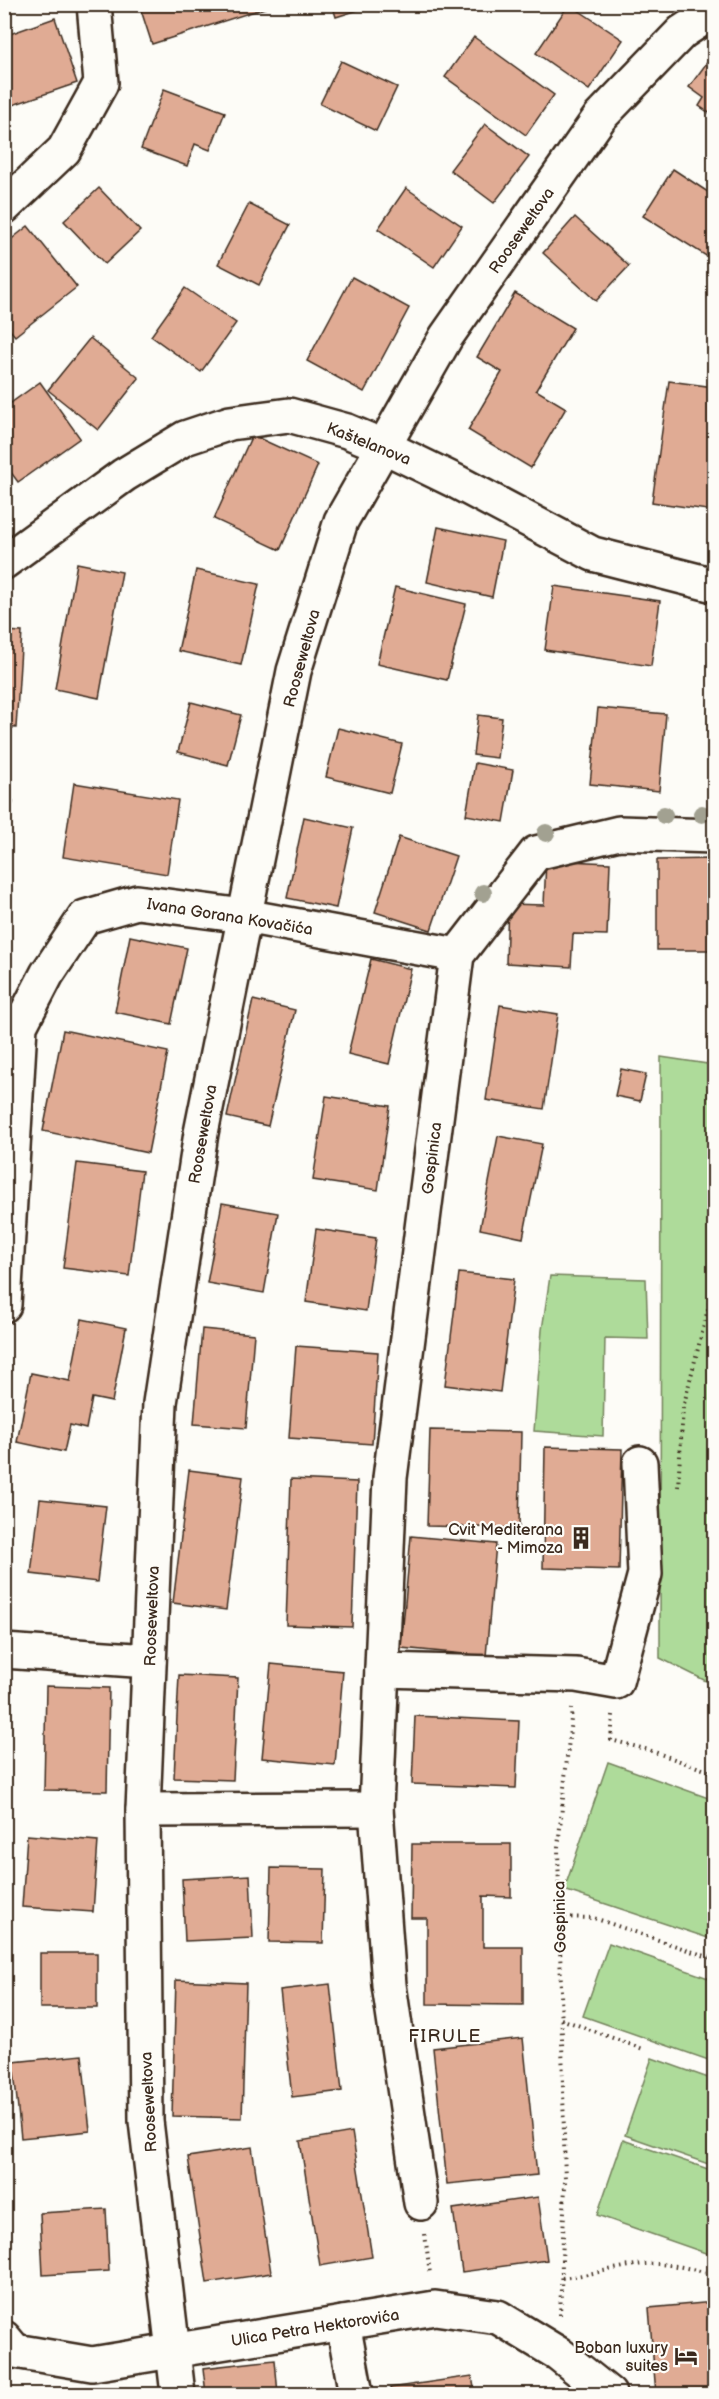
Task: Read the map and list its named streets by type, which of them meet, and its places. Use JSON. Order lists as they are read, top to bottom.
{
  "streets": {
    "street": [
      "Rooseweltova",
      "Kaštelanova",
      "Ivana Gorana Kovačića",
      "Gospinica",
      "Ulica Petra Hektorovića"
    ]
  },
  "crossings": [
    ["Rooseweltova", "Kaštelanova"],
    ["Rooseweltova", "Ivana Gorana Kovačića"],
    ["Rooseweltova", "Ulica Petra Hektorovića"],
    ["Ivana Gorana Kovačića", "Gospinica"],
    ["Gospinica", "Ulica Petra Hektorovića"]
  ],
  "districts": ["FIRULE"],
  "places": {
    "building": ["Cvit Mediterana - Mimoza"],
    "hotel": ["Boban luxury suites"]
  }
}
